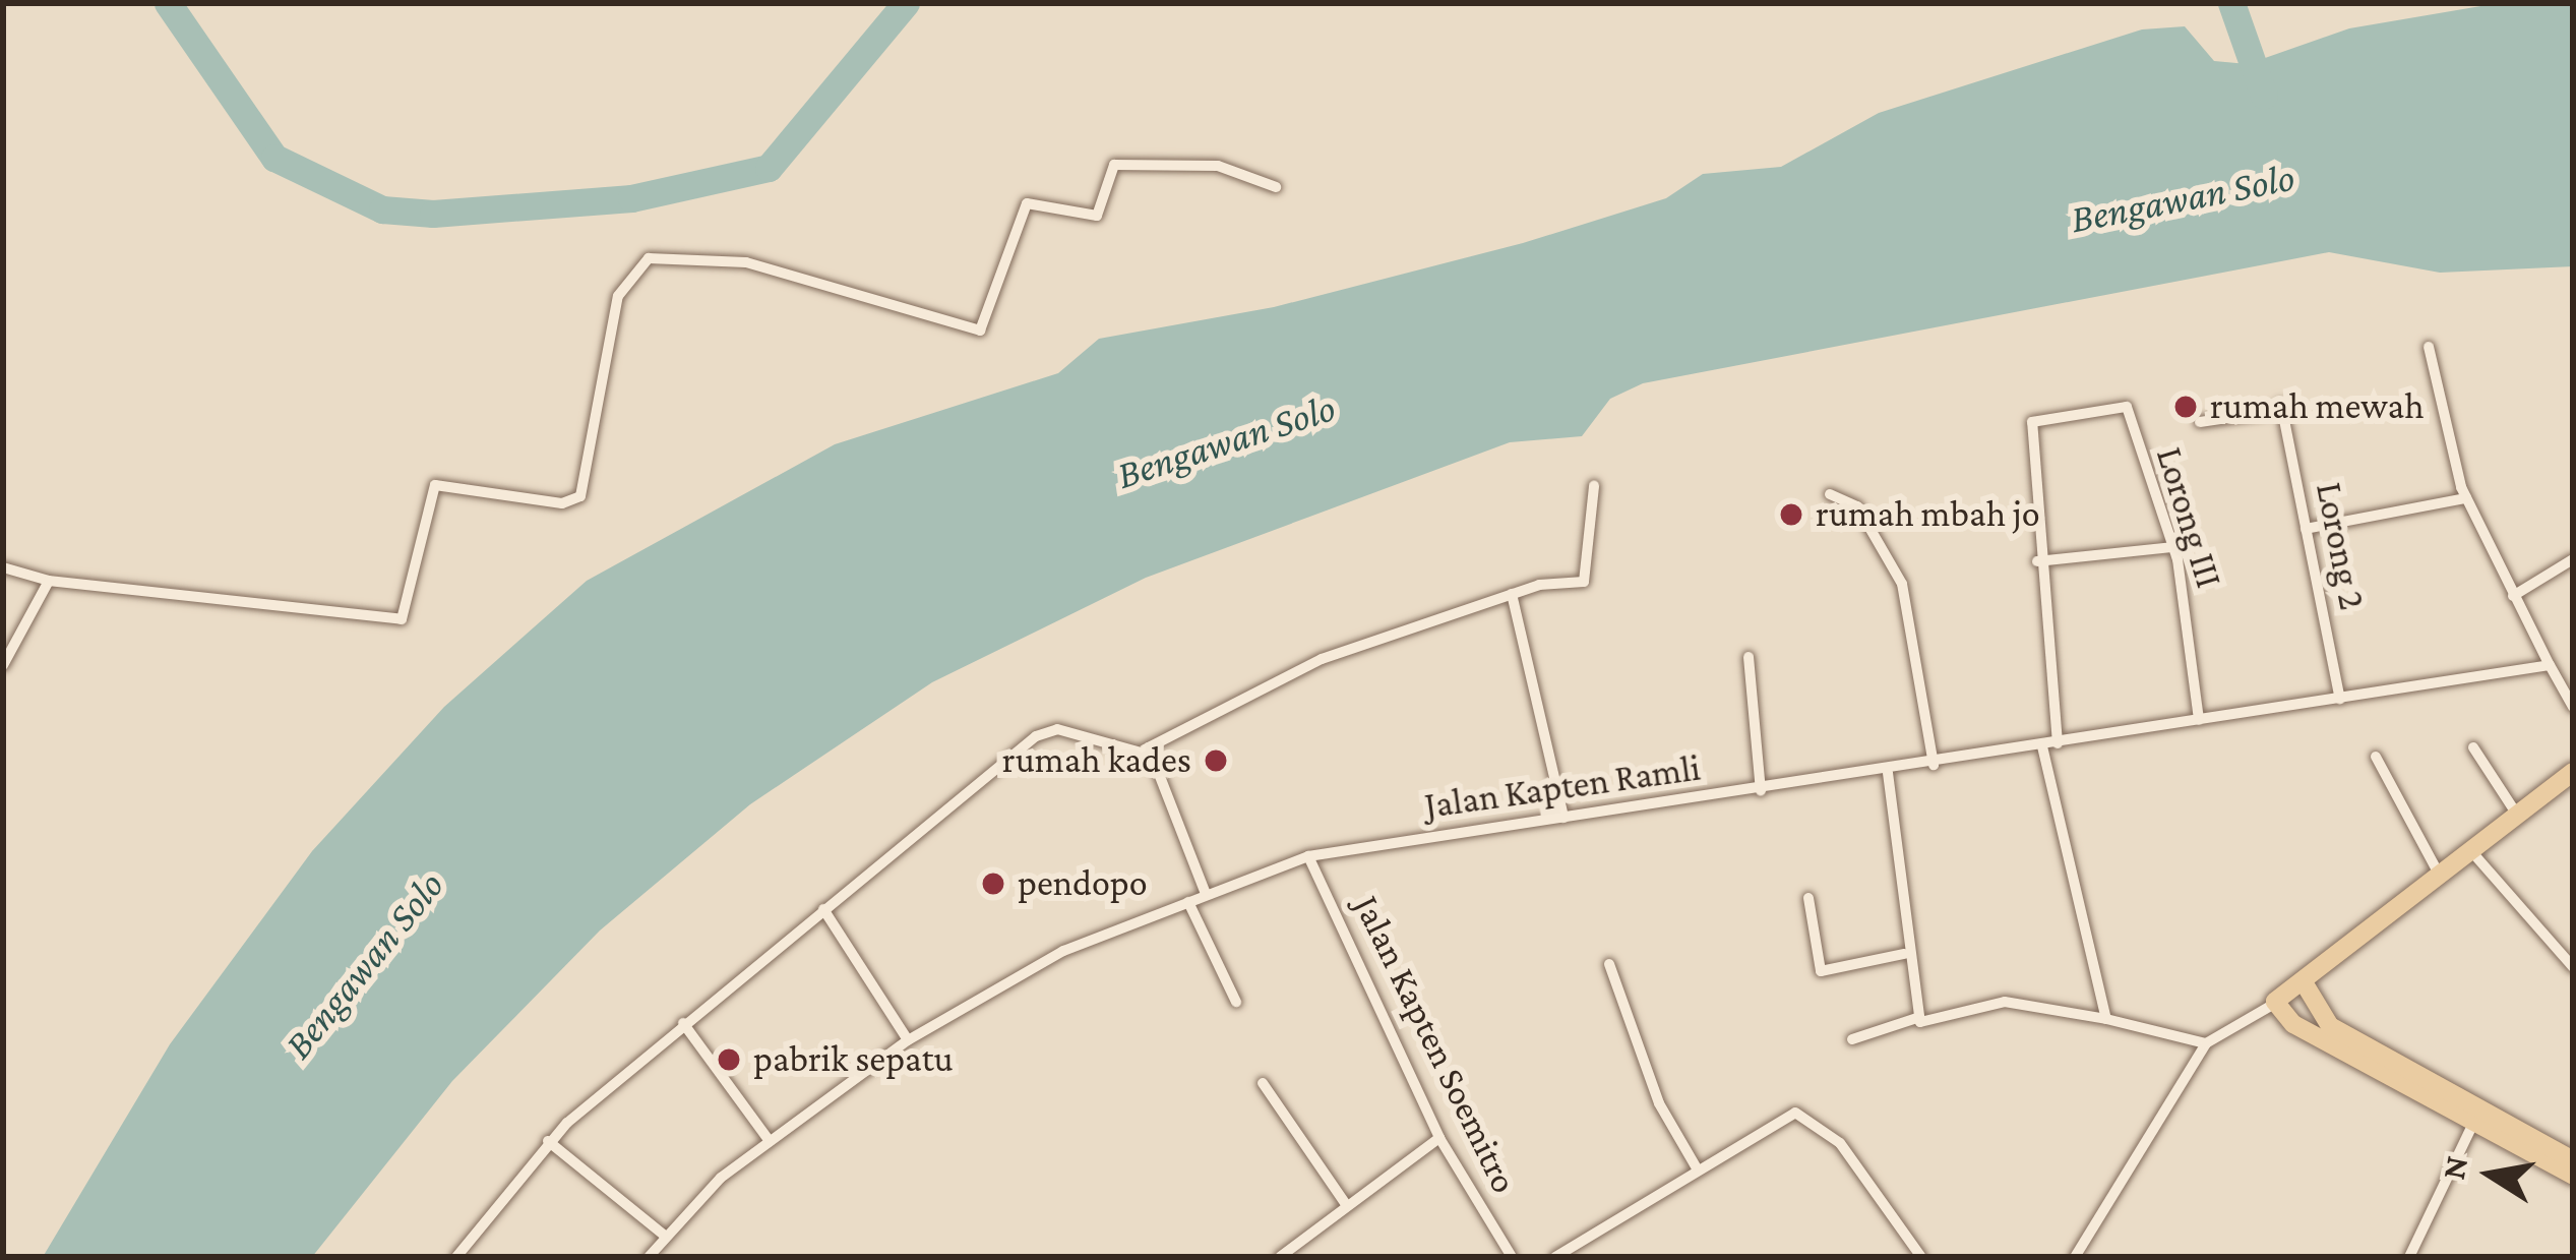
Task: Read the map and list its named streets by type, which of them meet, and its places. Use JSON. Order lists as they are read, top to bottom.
{
  "streets": {
    "street": [
      "Lorong III",
      "Lorong 2",
      "Jalan Kapten Ramli",
      "Jalan Kapten Soemitro"
    ]
  },
  "crossings": [
    ["Lorong III", "Jalan Kapten Ramli"],
    ["Lorong 2", "Jalan Kapten Ramli"],
    ["Jalan Kapten Ramli", "Jalan Kapten Soemitro"]
  ],
  "water": ["Bengawan Solo"],
  "places": [
    "rumah mewah",
    "rumah mbah jo",
    "rumah kades",
    "pendopo",
    "pabrik sepatu"
  ],
  "north": "left"
}
